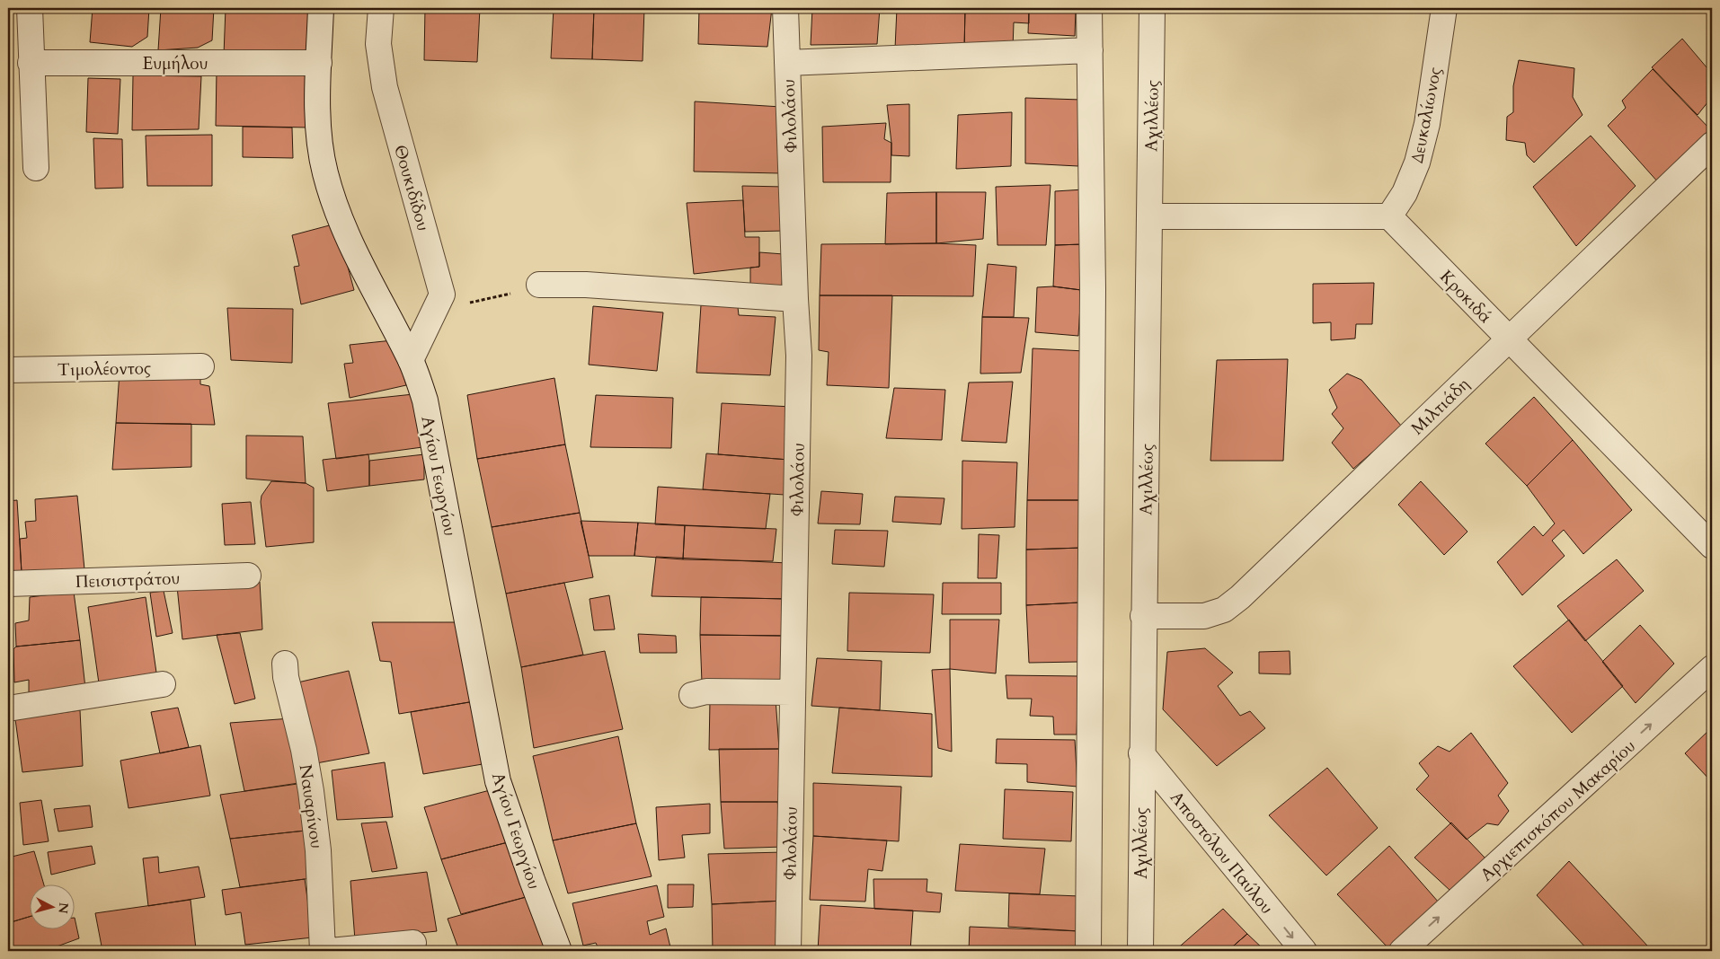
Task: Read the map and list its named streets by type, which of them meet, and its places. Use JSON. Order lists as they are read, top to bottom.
{
  "streets": {
    "street": [
      "Ευμήλου",
      "Δευκαλίωνος",
      "Φιλολάου",
      "Αχιλλέως",
      "Θουκιδίδου",
      "Κροκιδά",
      "Τιμολέοντος",
      "Μιλτιάδη",
      "Αγίου Γεωργίου",
      "Πεισιστράτου",
      "Ναυαρίνου",
      "Αρχιεπισκόπου Μακαρίου",
      "Αποστόλου Παύλου"
    ]
  },
  "crossings": [
    ["Ευμήλου", "Αγίου Γεωργίου"],
    ["Δευκαλίωνος", "Κροκιδά"],
    ["Αχιλλέως", "Μιλτιάδη"],
    ["Αχιλλέως", "Αποστόλου Παύλου"],
    ["Θουκιδίδου", "Αγίου Γεωργίου"],
    ["Κροκιδά", "Μιλτιάδη"]
  ],
  "one_way": ["Αρχιεπισκόπου Μακαρίου", "Αποστόλου Παύλου"],
  "north": "right"
}
